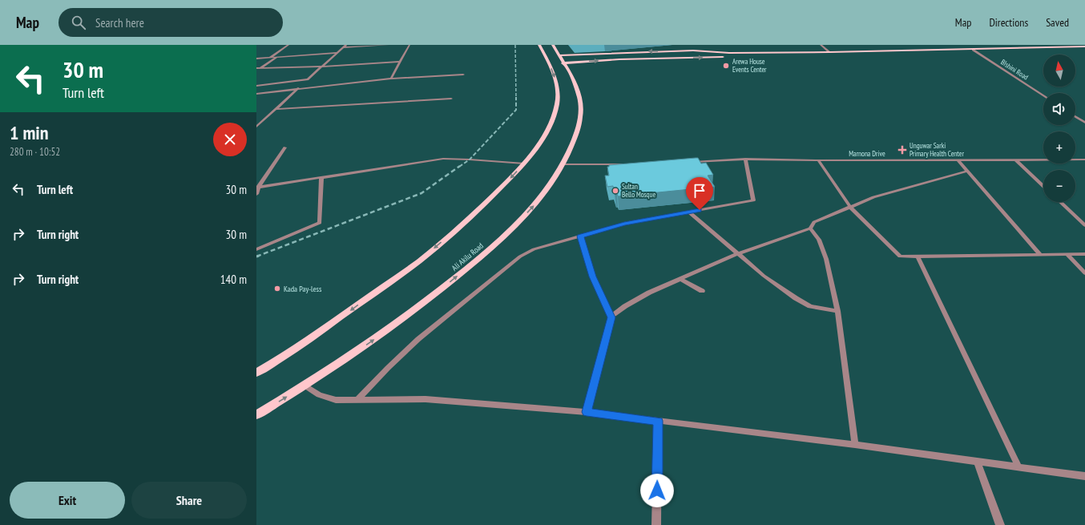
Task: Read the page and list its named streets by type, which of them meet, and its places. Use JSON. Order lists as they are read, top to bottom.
{
  "streets": {
    "main road": ["Ali Akilu Road"],
    "street": ["BIshini Road", "Marnona Drive"]
  },
  "places": {
    "other": ["Arewa House Events Center", "Sultan Bello Mosque", "Kada Pay-less"],
    "health": ["Unguwar Sarki Primary Health Center"]
  },
  "north": "top",
  "page": {
    "header": "Map",
    "search": "Search here",
    "nav": ["Map", "Directions", "Saved"],
    "turn": ["30 m", "Turn left"],
    "map_buttons": ["+", "−"],
    "heading": ["1 min", "280 m · 10:52"],
    "list": [
      {
        "name": "Turn left",
        "value": "30 m"
      },
      {
        "name": "Turn right",
        "value": "30 m"
      },
      {
        "name": "Turn right",
        "value": "140 m"
      }
    ],
    "buttons": ["Exit", "Share"]
  }
}
